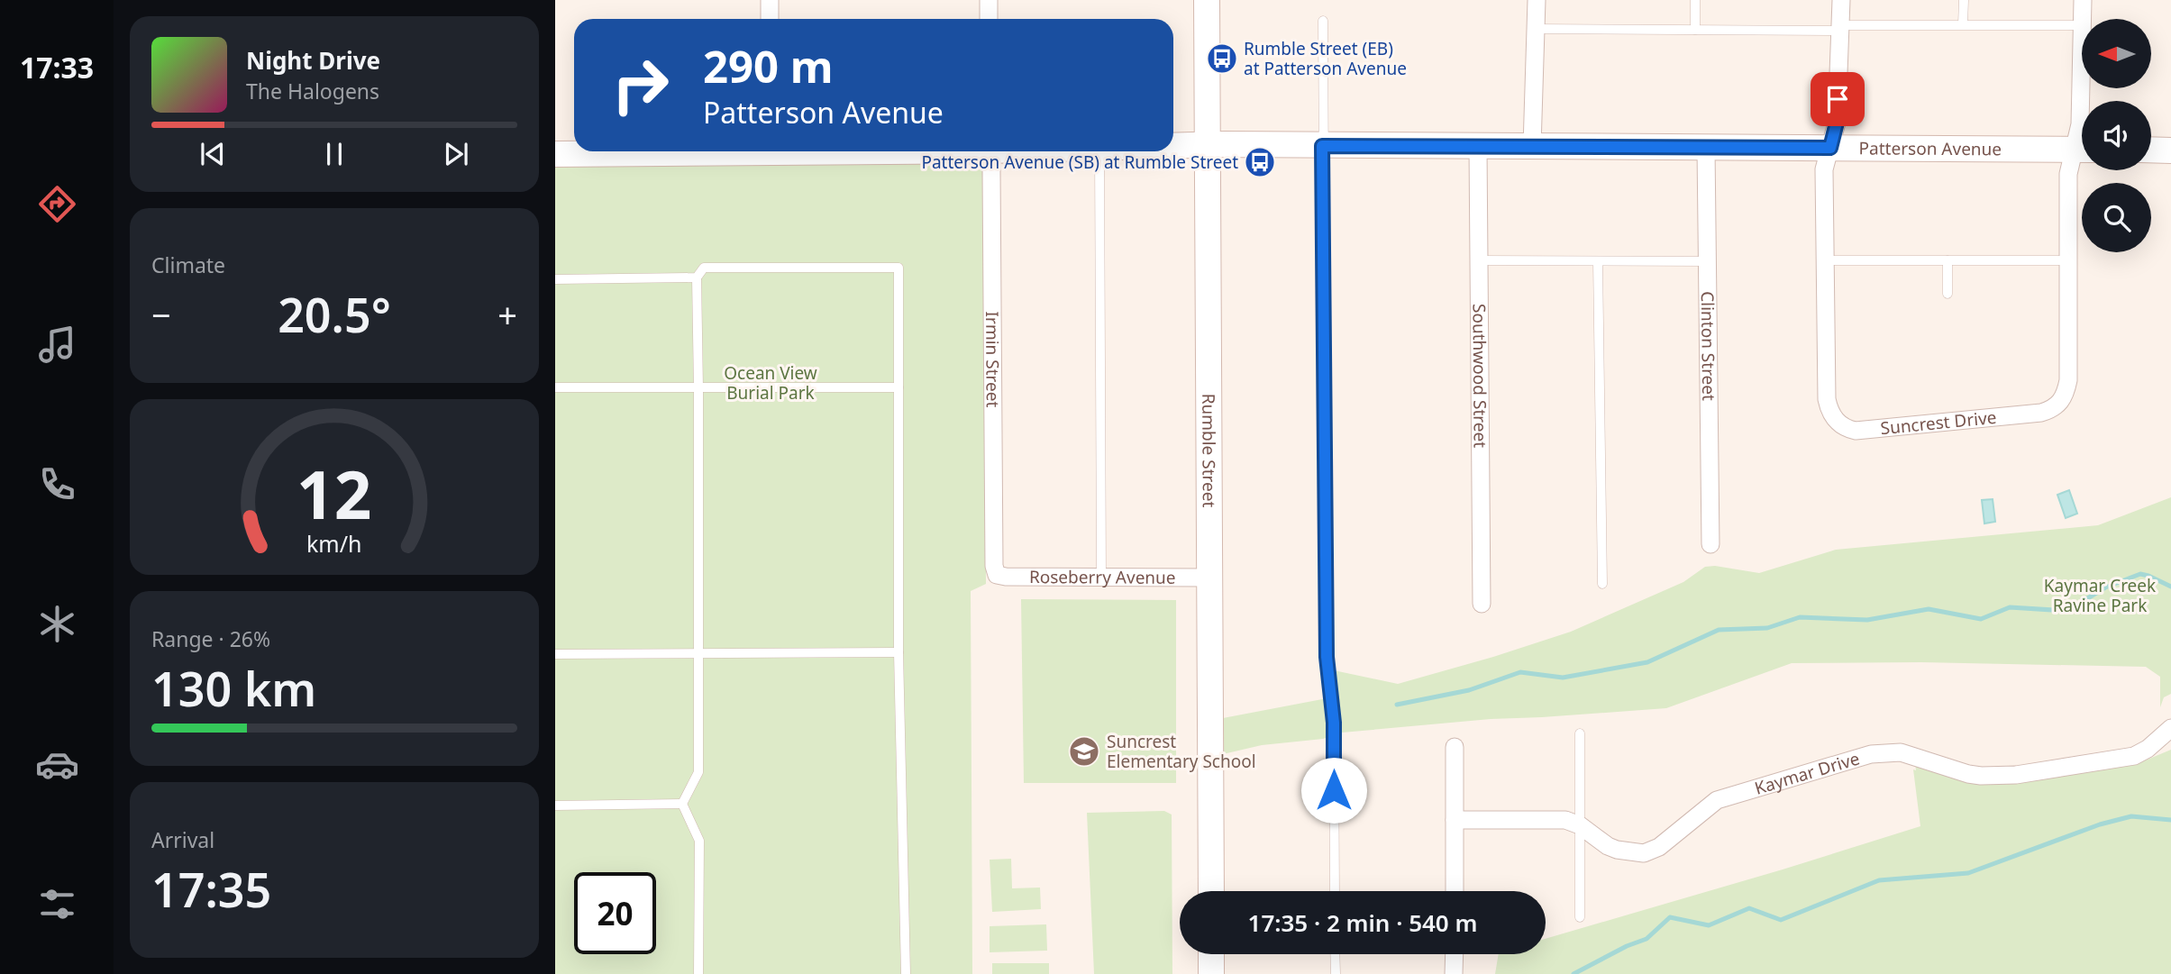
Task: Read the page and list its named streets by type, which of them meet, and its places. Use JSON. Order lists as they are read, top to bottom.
{
  "streets": {
    "street": [
      "Patterson Avenue",
      "Clinton Street",
      "Irmin Street",
      "Southwood Street",
      "Suncrest Drive",
      "Rumble Street",
      "Roseberry Avenue",
      "Kaymar Drive"
    ]
  },
  "crossings": [
    ["Patterson Avenue", "Clinton Street"],
    ["Patterson Avenue", "Southwood Street"],
    ["Patterson Avenue", "Suncrest Drive"],
    ["Patterson Avenue", "Rumble Street"],
    ["Irmin Street", "Roseberry Avenue"],
    ["Rumble Street", "Roseberry Avenue"]
  ],
  "parks": ["Ocean View Burial Park", "Kaymar Creek Ravine Park"],
  "places": {
    "bus stop": ["Rumble Street (EB) at Patterson Avenue", "Patterson Avenue (SB) at Rumble Street"],
    "school or university": ["Suncrest Elementary School"]
  },
  "north": "left",
  "page": {
    "tabs": "17:33",
    "turn": ["290 m", "Patterson Avenue"],
    "song": ["Night Drive", "The Halogens"],
    "tile": [
      "Climate",
      ["Range · 26%", "130 km"],
      ["Arrival", "17:35"]
    ],
    "heat": ["−", "20.5°", "+"],
    "limit": "20",
    "trip": "17:35 · 2 min · 540 m",
    "gauge": ["12", "km/h"]
  }
}
